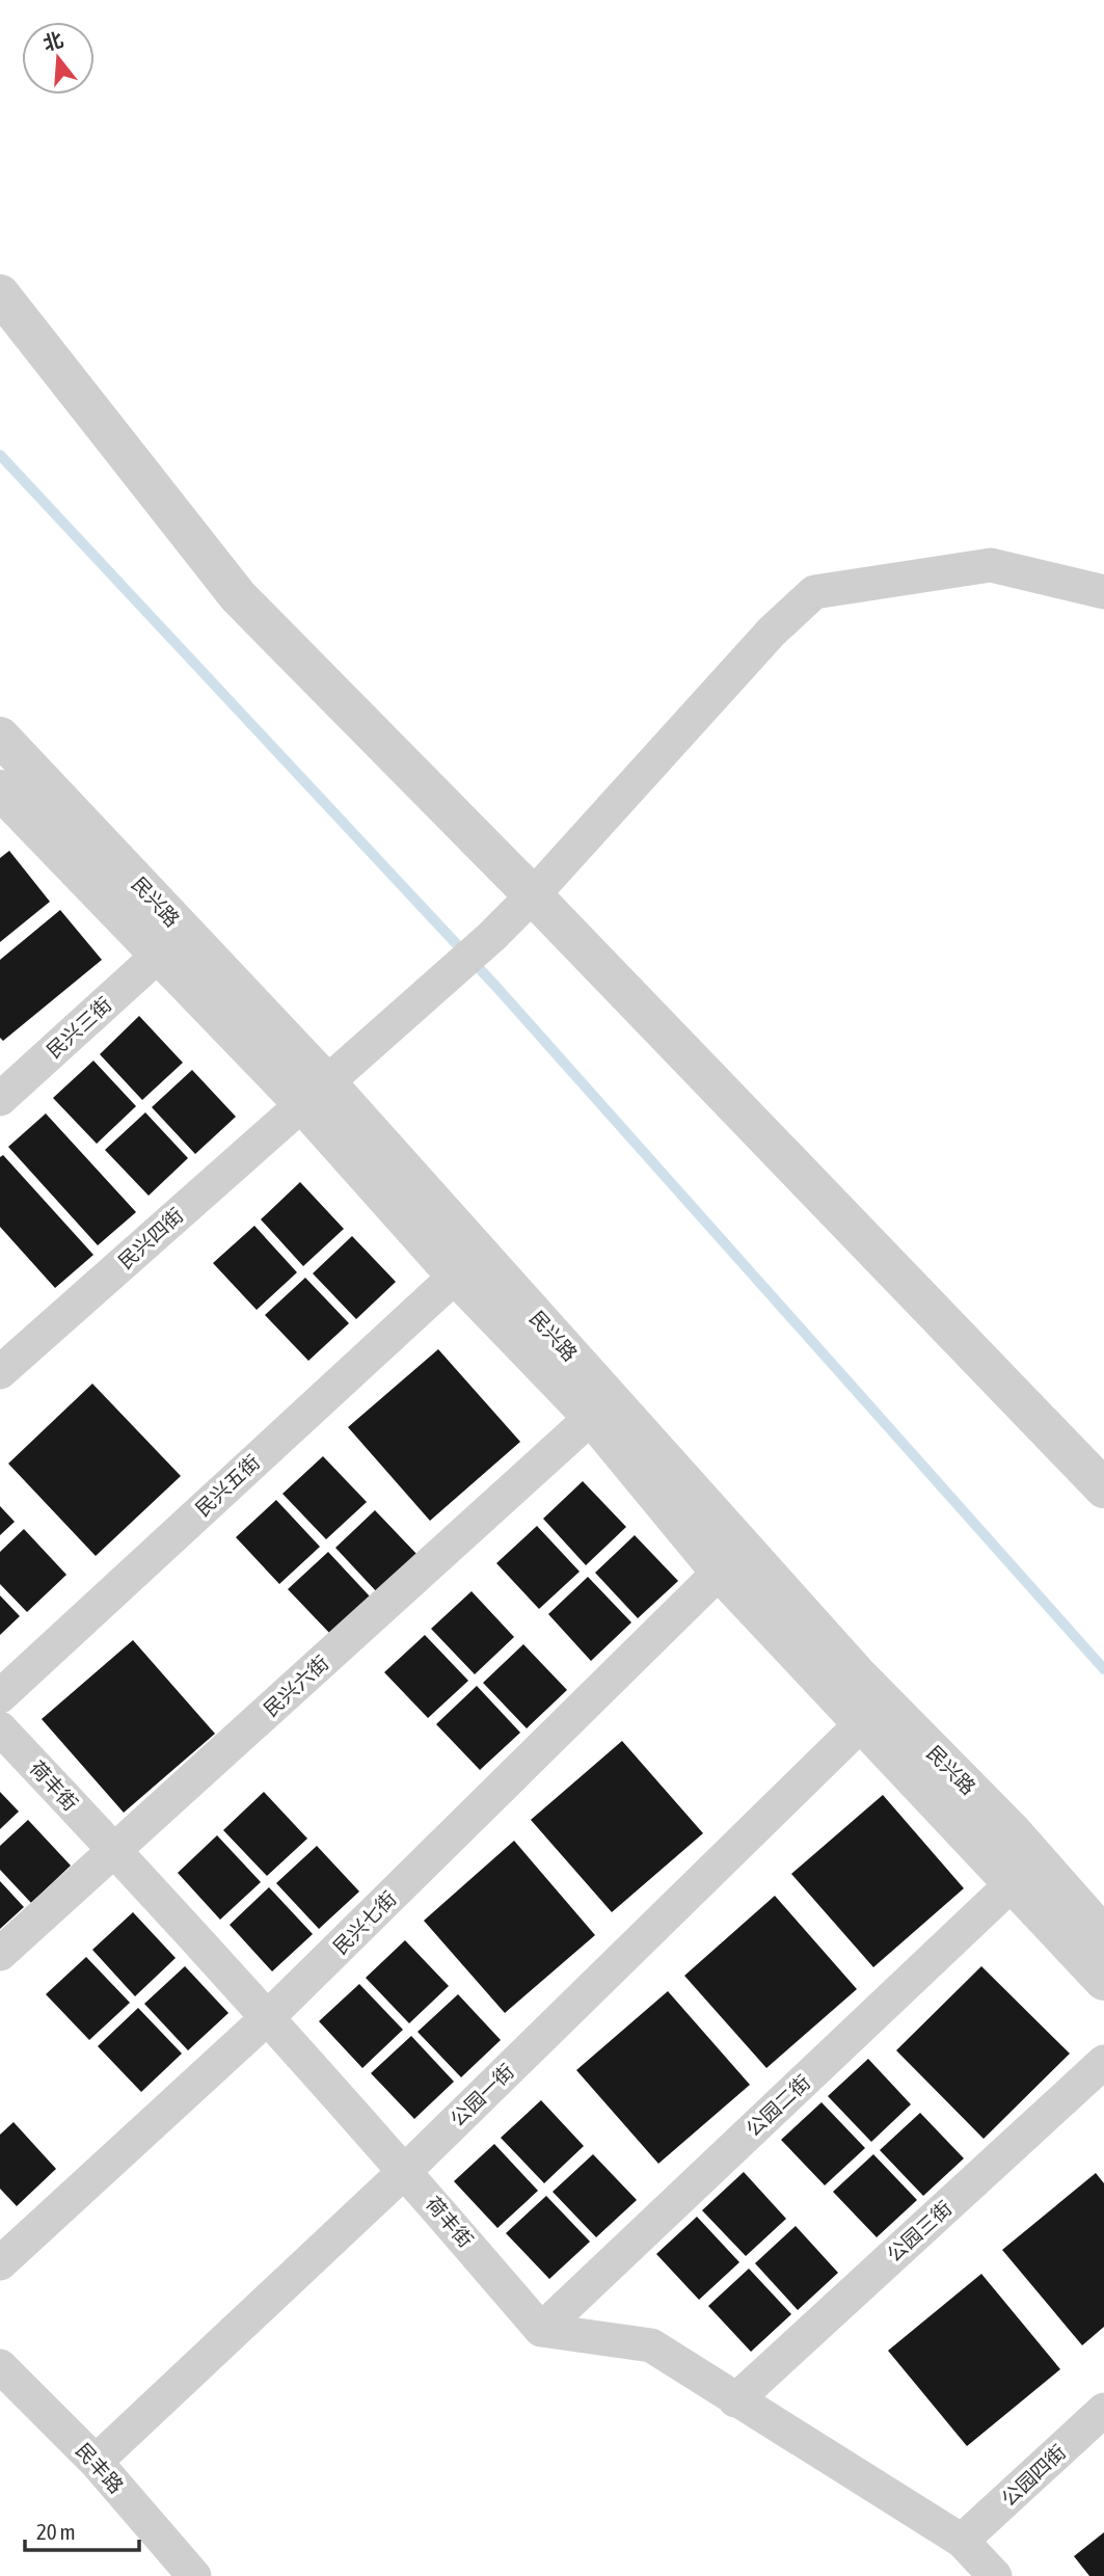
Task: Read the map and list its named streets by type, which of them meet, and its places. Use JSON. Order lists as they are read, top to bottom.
{
  "streets": {
    "street": [
      "民兴路",
      "民兴三街",
      "民兴四街",
      "民兴五街",
      "民兴六街",
      "荷丰街",
      "民兴七街",
      "公园一街",
      "公园二街",
      "公园三街",
      "民丰路",
      "公园四街"
    ]
  },
  "crossings": [
    ["民兴路", "民兴三街"],
    ["民兴路", "民兴四街"],
    ["民兴路", "民兴五街"],
    ["民兴路", "民兴六街"],
    ["民兴路", "民兴七街"],
    ["民兴路", "公园一街"],
    ["民兴路", "公园二街"],
    ["民兴六街", "荷丰街"],
    ["荷丰街", "民兴七街"],
    ["荷丰街", "公园一街"],
    ["荷丰街", "公园二街"],
    ["公园一街", "民丰路"]
  ],
  "scale_bar": "20 m",
  "north": "top"
}
